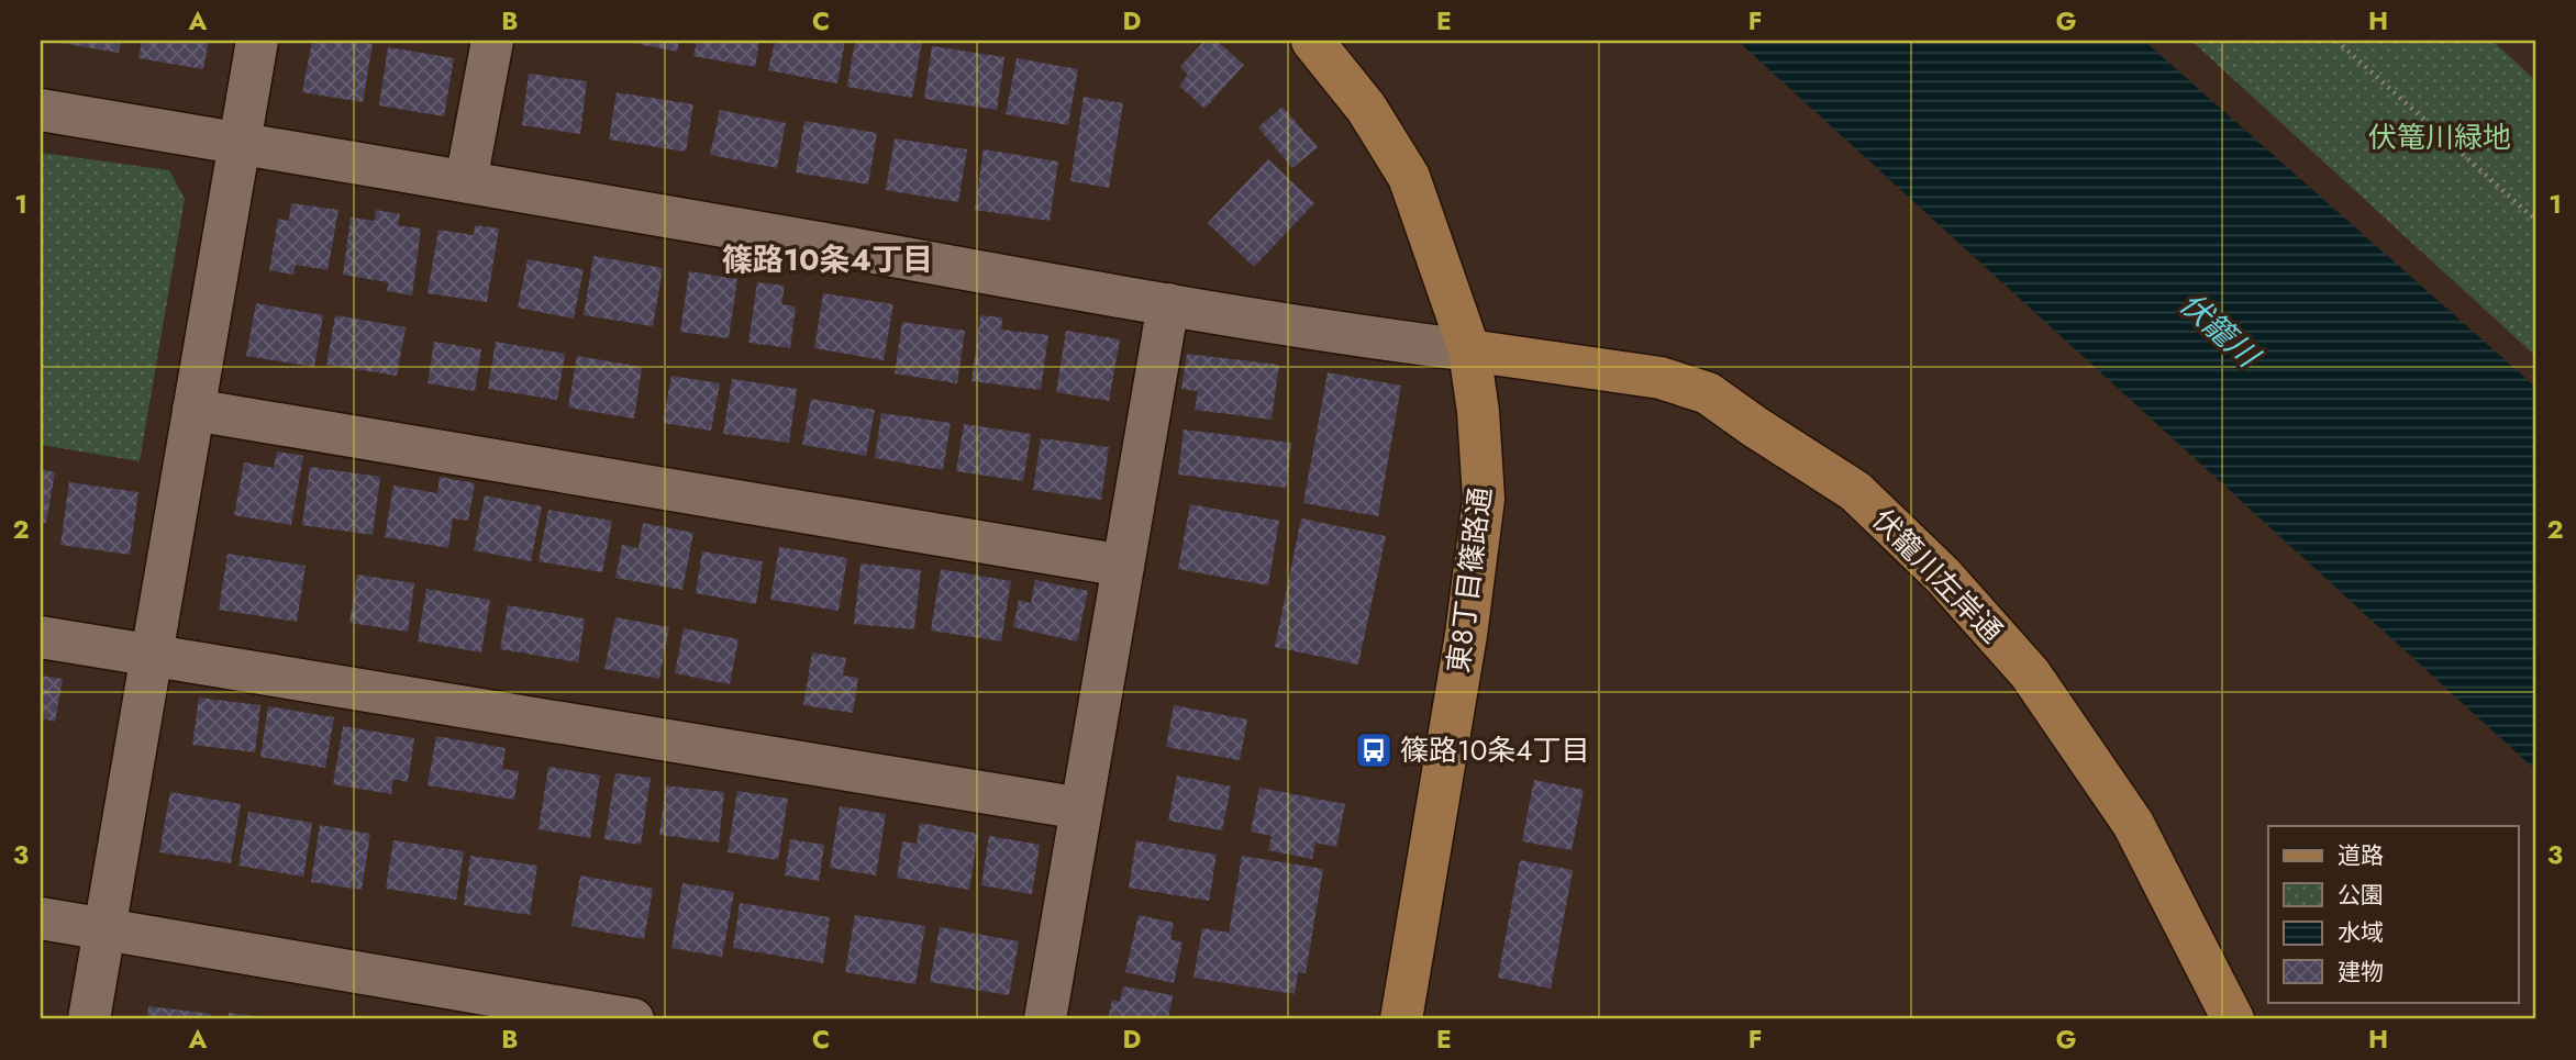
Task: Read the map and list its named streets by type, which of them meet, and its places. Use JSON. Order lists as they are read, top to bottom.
{
  "streets": {
    "main road": ["伏籠川左岸通", "東8丁目篠路通"]
  },
  "crossings": [
    ["伏籠川左岸通", "東8丁目篠路通"]
  ],
  "districts": ["篠路10条4丁目"],
  "water": ["伏籠川"],
  "parks": ["伏篭川緑地"],
  "places": {
    "bus stop": ["篠路10条4丁目"]
  },
  "legend": [
    "道路",
    "公園",
    "水域",
    "建物"
  ],
  "grid": {
    "columns": [
      "A",
      "B",
      "C",
      "D",
      "E",
      "F",
      "G",
      "H"
    ],
    "rows": ["1", "2", "3"]
  }
}
